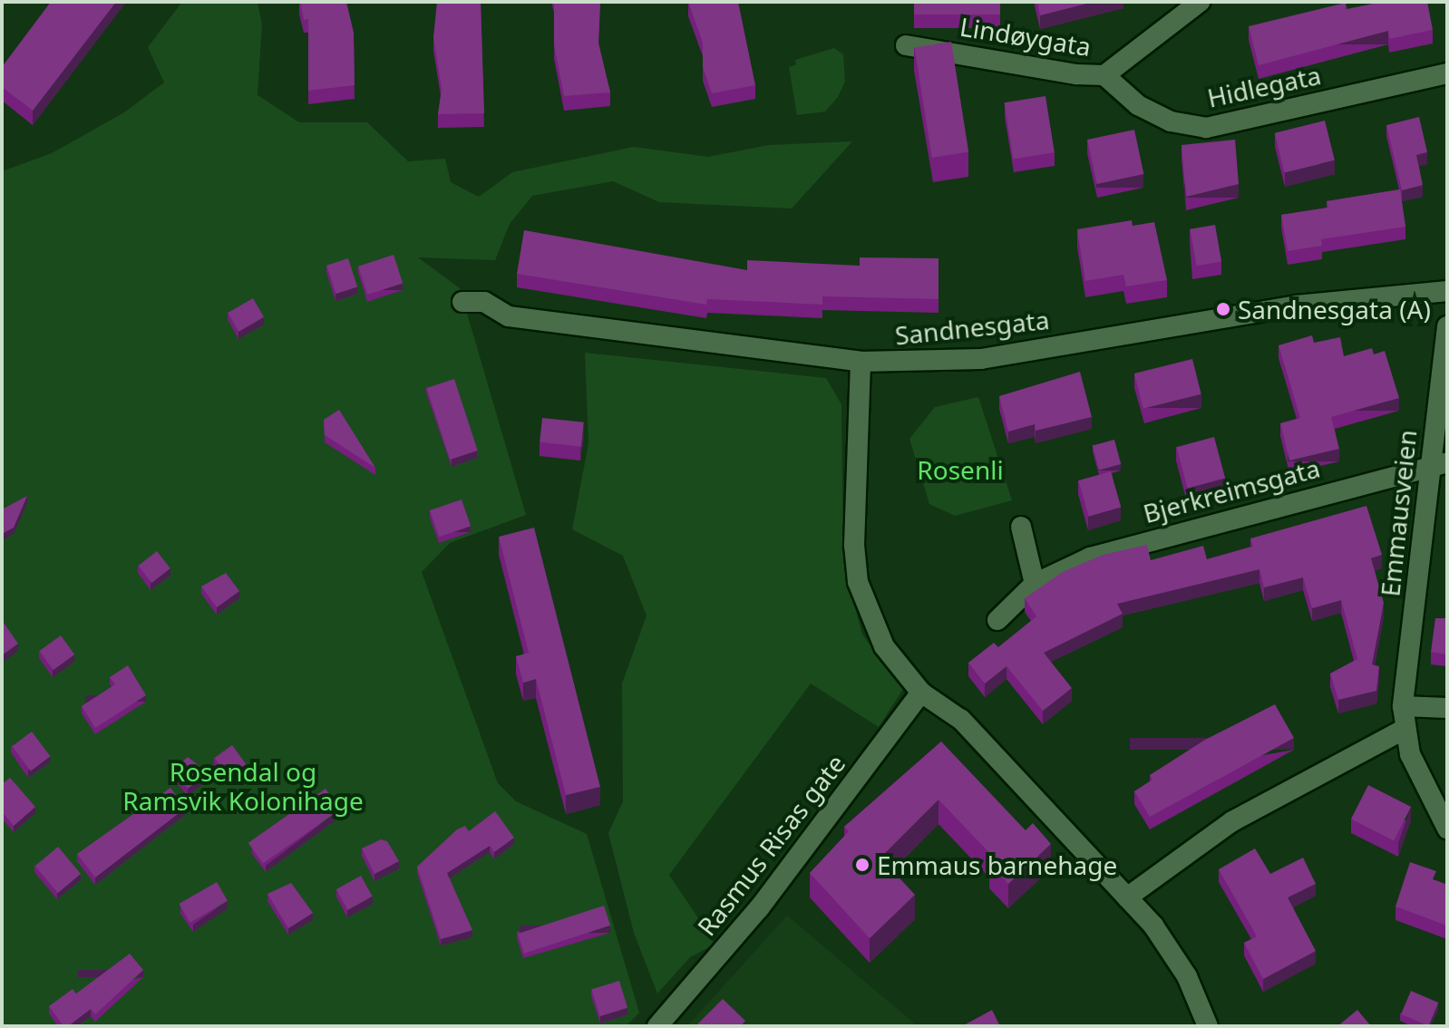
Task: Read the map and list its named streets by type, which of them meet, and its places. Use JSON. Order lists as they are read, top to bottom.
{
  "streets": {
    "street": [
      "Lindøygata",
      "Hidlegata",
      "Sandnesgata",
      "Bjerkreimsgata",
      "Emmausveien",
      "Rasmus Risas gate"
    ]
  },
  "crossings": [
    ["Lindøygata", "Hidlegata"],
    ["Bjerkreimsgata", "Emmausveien"]
  ],
  "parks": ["Rosenli", "Rosendal og Ramsvik Kolonihage"],
  "places": ["Sandnesgata (A)", "Emmaus barnehage"]
}
